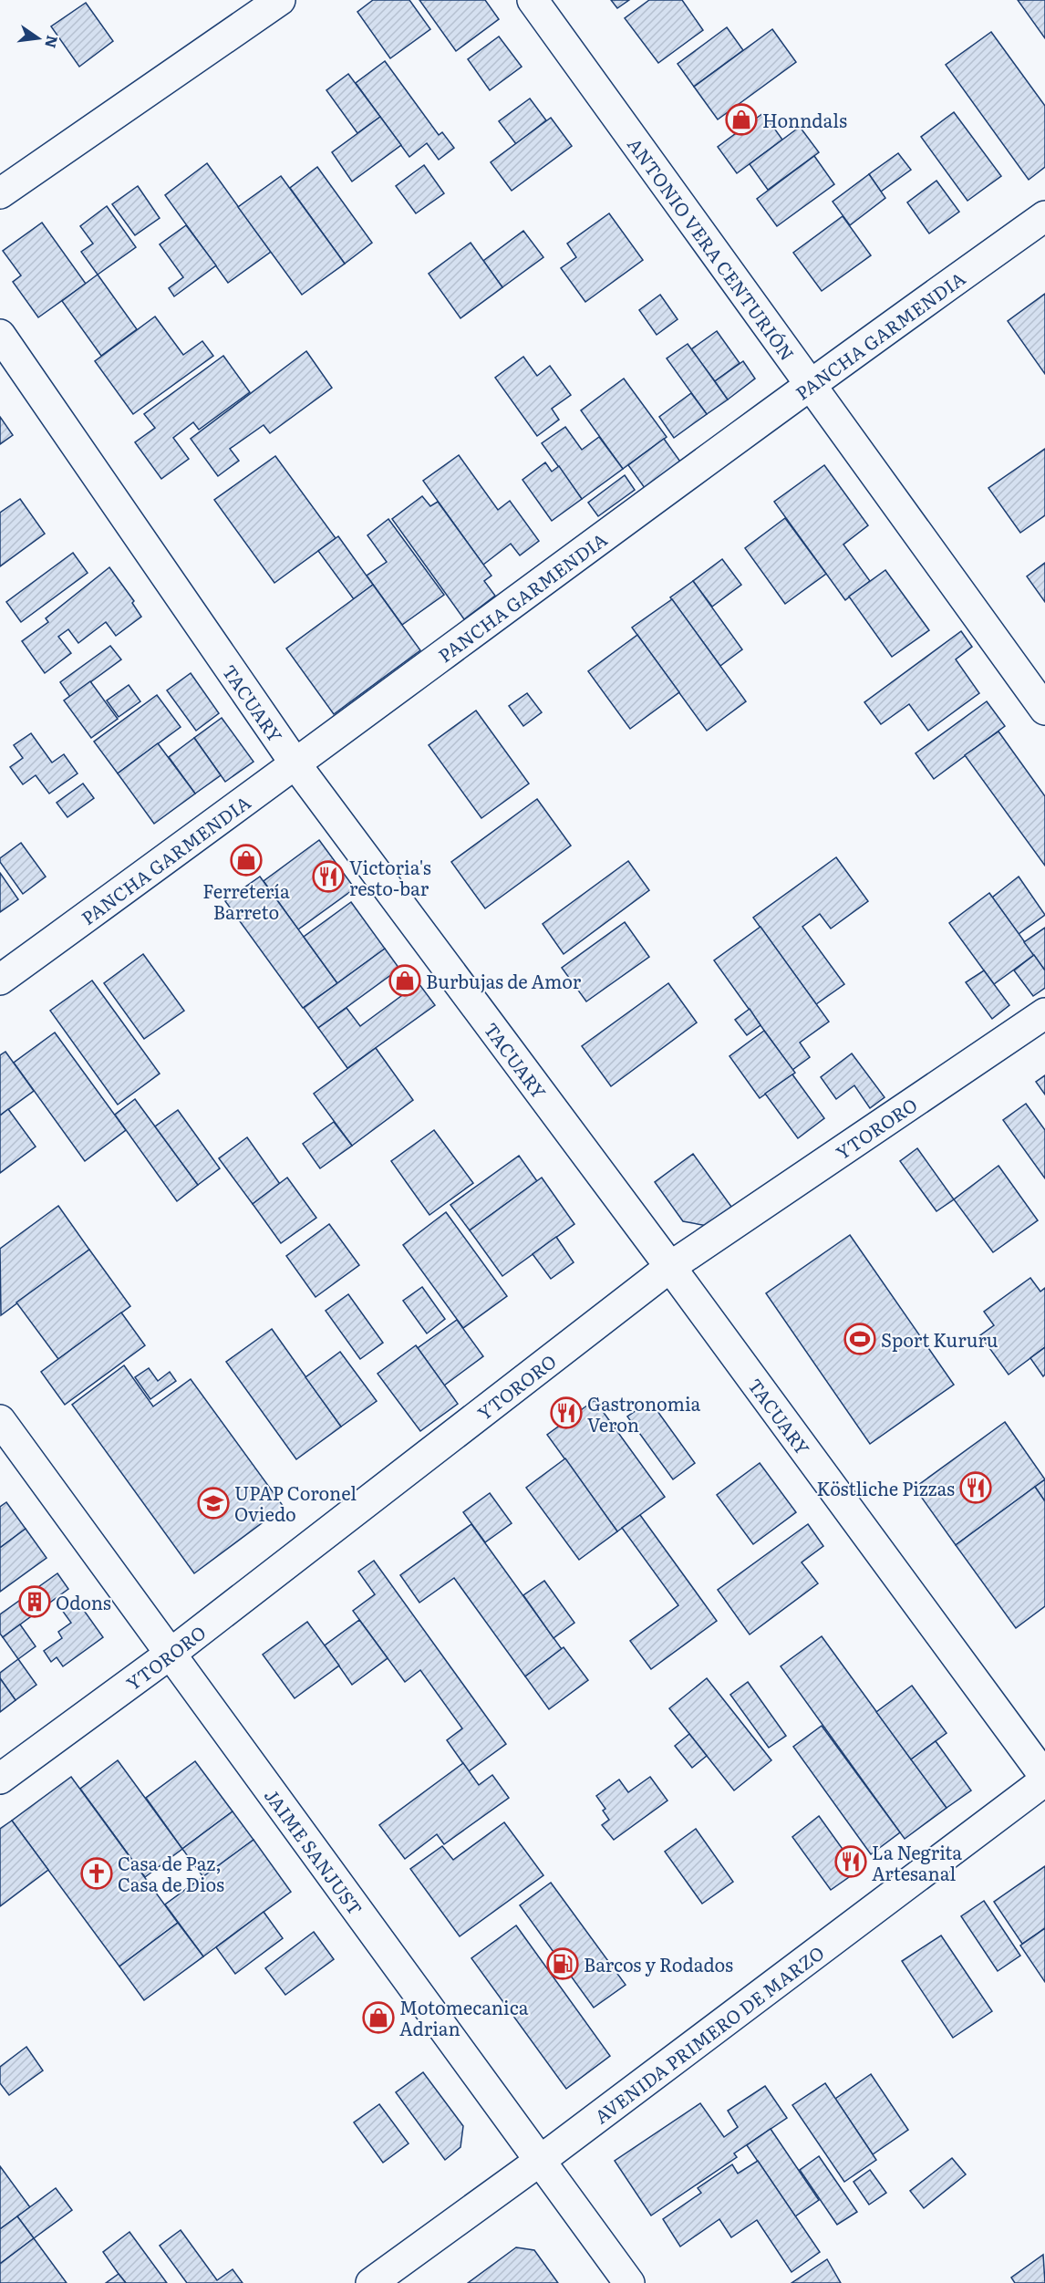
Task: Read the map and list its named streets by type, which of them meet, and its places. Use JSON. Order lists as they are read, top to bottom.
{
  "streets": {
    "street": [
      "ANTONIO VERA CENTURIÓN",
      "PANCHA GARMENDIA",
      "TACUARY",
      "YTORORO",
      "JAIME SANJUST",
      "AVENIDA PRIMERO DE MARZO"
    ]
  },
  "crossings": [
    ["ANTONIO VERA CENTURIÓN", "PANCHA GARMENDIA"],
    ["PANCHA GARMENDIA", "TACUARY"],
    ["TACUARY", "YTORORO"],
    ["TACUARY", "AVENIDA PRIMERO DE MARZO"],
    ["YTORORO", "JAIME SANJUST"],
    ["JAIME SANJUST", "AVENIDA PRIMERO DE MARZO"]
  ],
  "places": {
    "shop": [
      "Honndals",
      "Ferretería Barreto",
      "Burbujas de Amor",
      "Motomecanica Adrian"
    ],
    "restaurant": [
      "Victoria's resto-bar",
      "Gastronomia Veron",
      "Köstliche Pizzas",
      "La Negrita Artesanal"
    ],
    "sports": ["Sport Kururu"],
    "school or university": ["UPAP Coronel Oviedo"],
    "building": ["Odons"],
    "church": ["Casa de Paz, Casa de Dios"],
    "fuel station": ["Barcos y Rodados"]
  },
  "north": "right"
}
